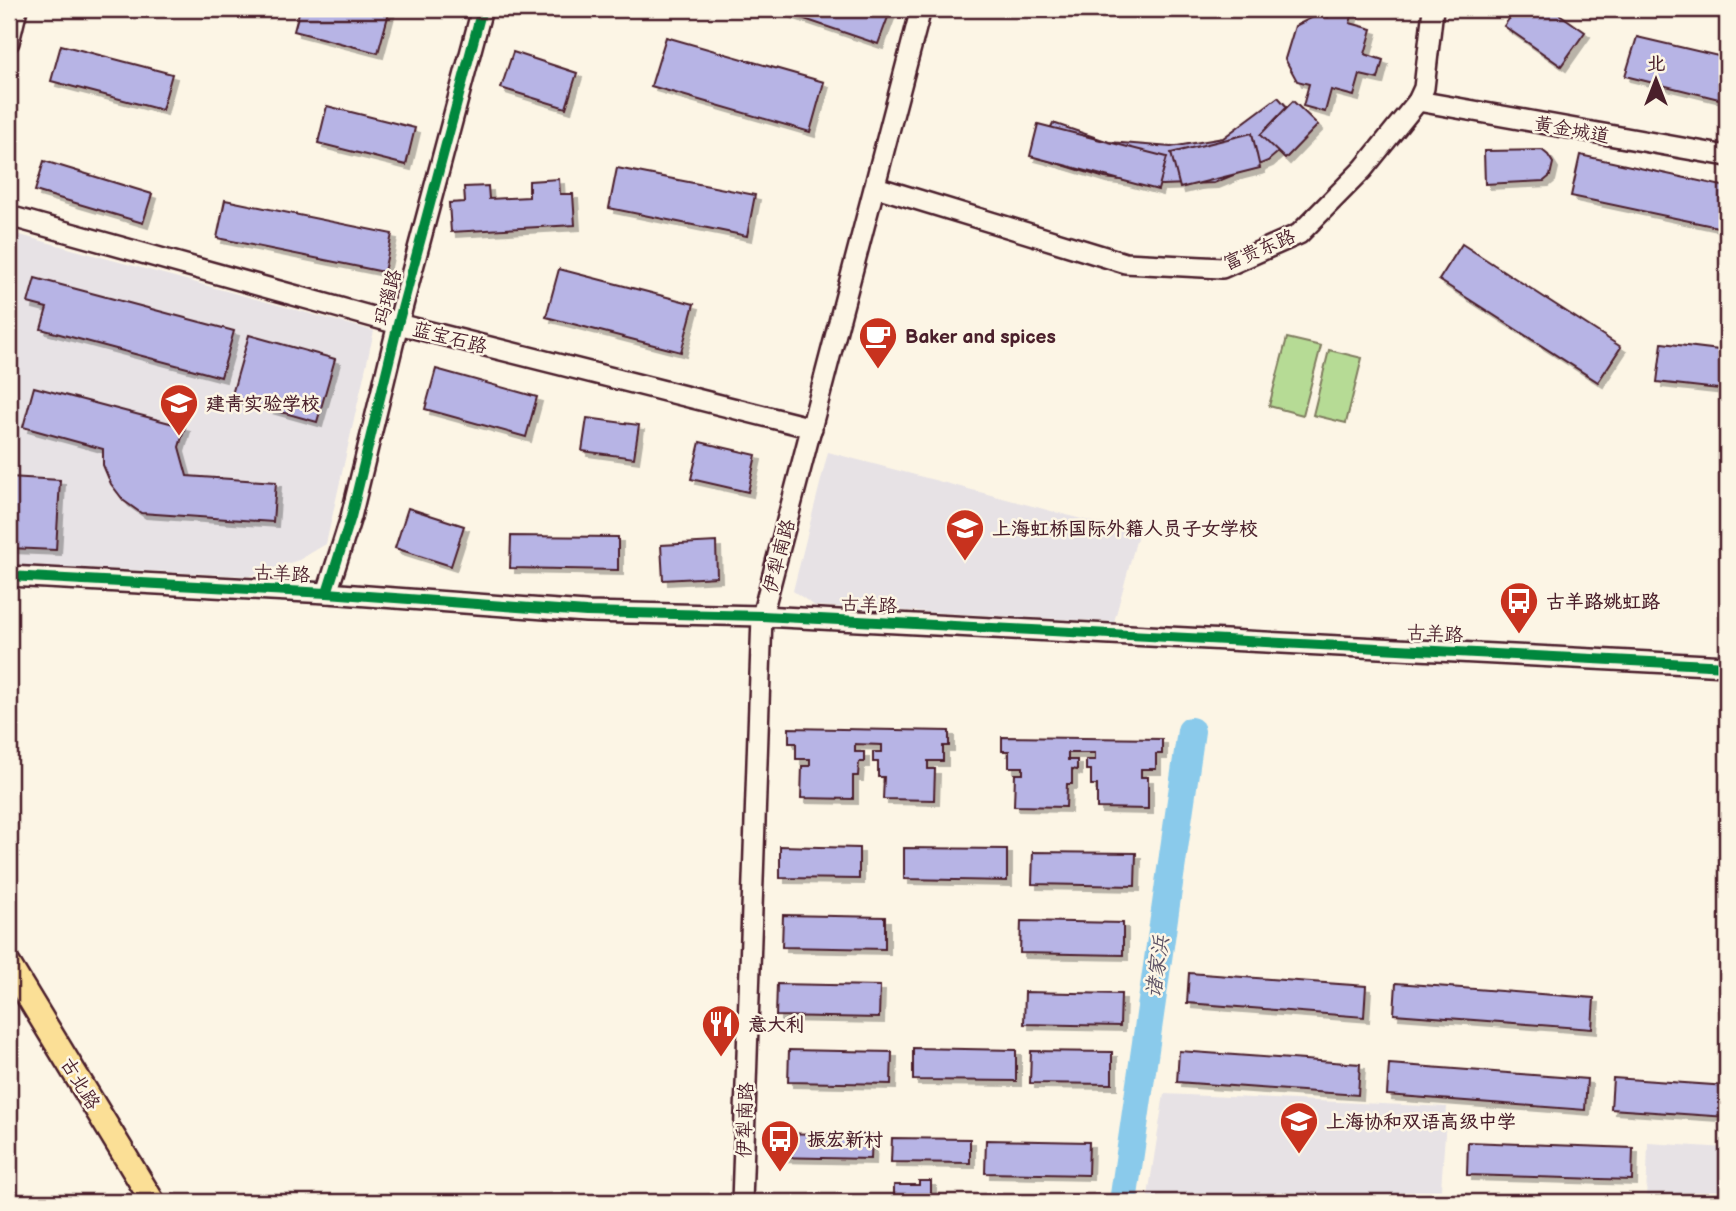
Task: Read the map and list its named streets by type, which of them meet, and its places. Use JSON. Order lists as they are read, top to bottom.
{
  "streets": {
    "main road": ["古北路"],
    "street": [
      "黄金城道",
      "富贵东路",
      "玛瑙路",
      "蓝宝石路",
      "伊犁南路",
      "古羊路"
    ]
  },
  "crossings": [
    ["黄金城道", "富贵东路"],
    ["富贵东路", "伊犁南路"],
    ["玛瑙路", "蓝宝石路"],
    ["玛瑙路", "古羊路"],
    ["蓝宝石路", "伊犁南路"],
    ["伊犁南路", "古羊路"]
  ],
  "water": ["诸家浜"],
  "places": {
    "cafe": ["Baker and spices"],
    "school or university": ["建青实验学校", "上海虹桥国际外籍人员子女学校", "上海协和双语高级中学"],
    "bus stop": ["古羊路姚虹路", "振宏新村"],
    "restaurant": ["意大利"]
  },
  "north": "top"
}
